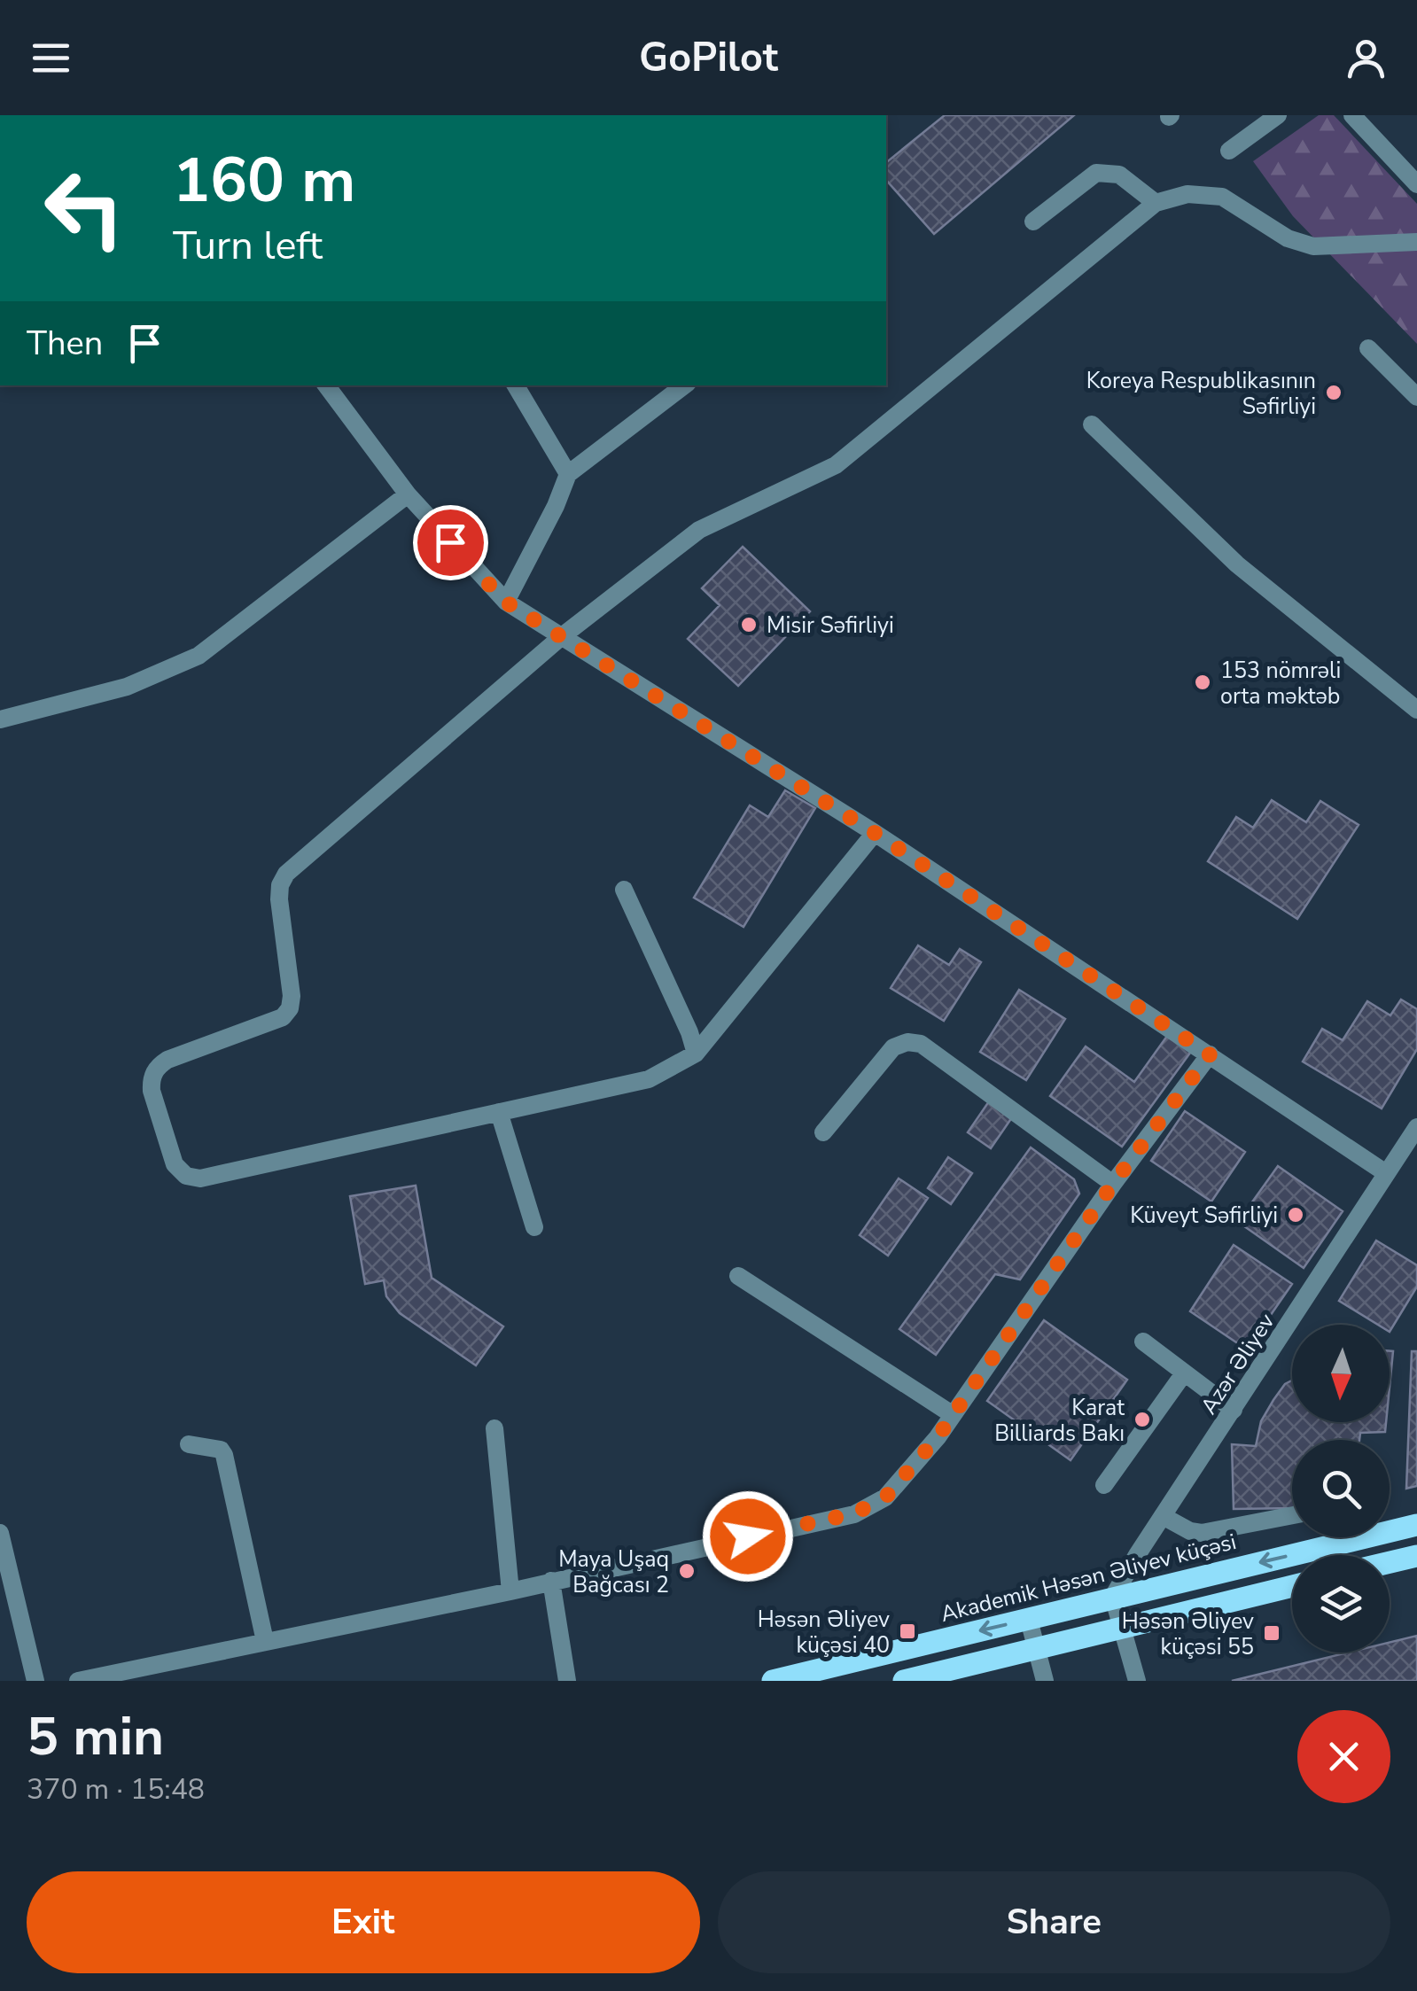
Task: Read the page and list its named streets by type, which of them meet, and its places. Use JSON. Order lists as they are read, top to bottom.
{
  "streets": {
    "main road": ["Akademik Həsən Əliyev küçəsi"],
    "street": ["Azər Əliyev"]
  },
  "crossings": [
    ["Azər Əliyev", "Akademik Həsən Əliyev küçəsi"]
  ],
  "places": {
    "other": [
      "Koreya Respublikasının Səfirliyi",
      "Misir Səfirliyi",
      "153 nömrəli orta məktəb",
      "Küveyt Səfirliyi",
      "Karat Billiards Bakı",
      "Maya Uşaq Bağcası 2"
    ],
    "transit": ["Həsən Əliyev küçəsi 40", "Həsən Əliyev küçəsi 55"]
  },
  "north": "bottom",
  "page": {
    "header": "GoPilot",
    "turn": ["160 m", "Turn left"],
    "then": "Then",
    "heading": ["5 min", "370 m · 15:48"],
    "buttons": ["Exit", "Share"]
  }
}
